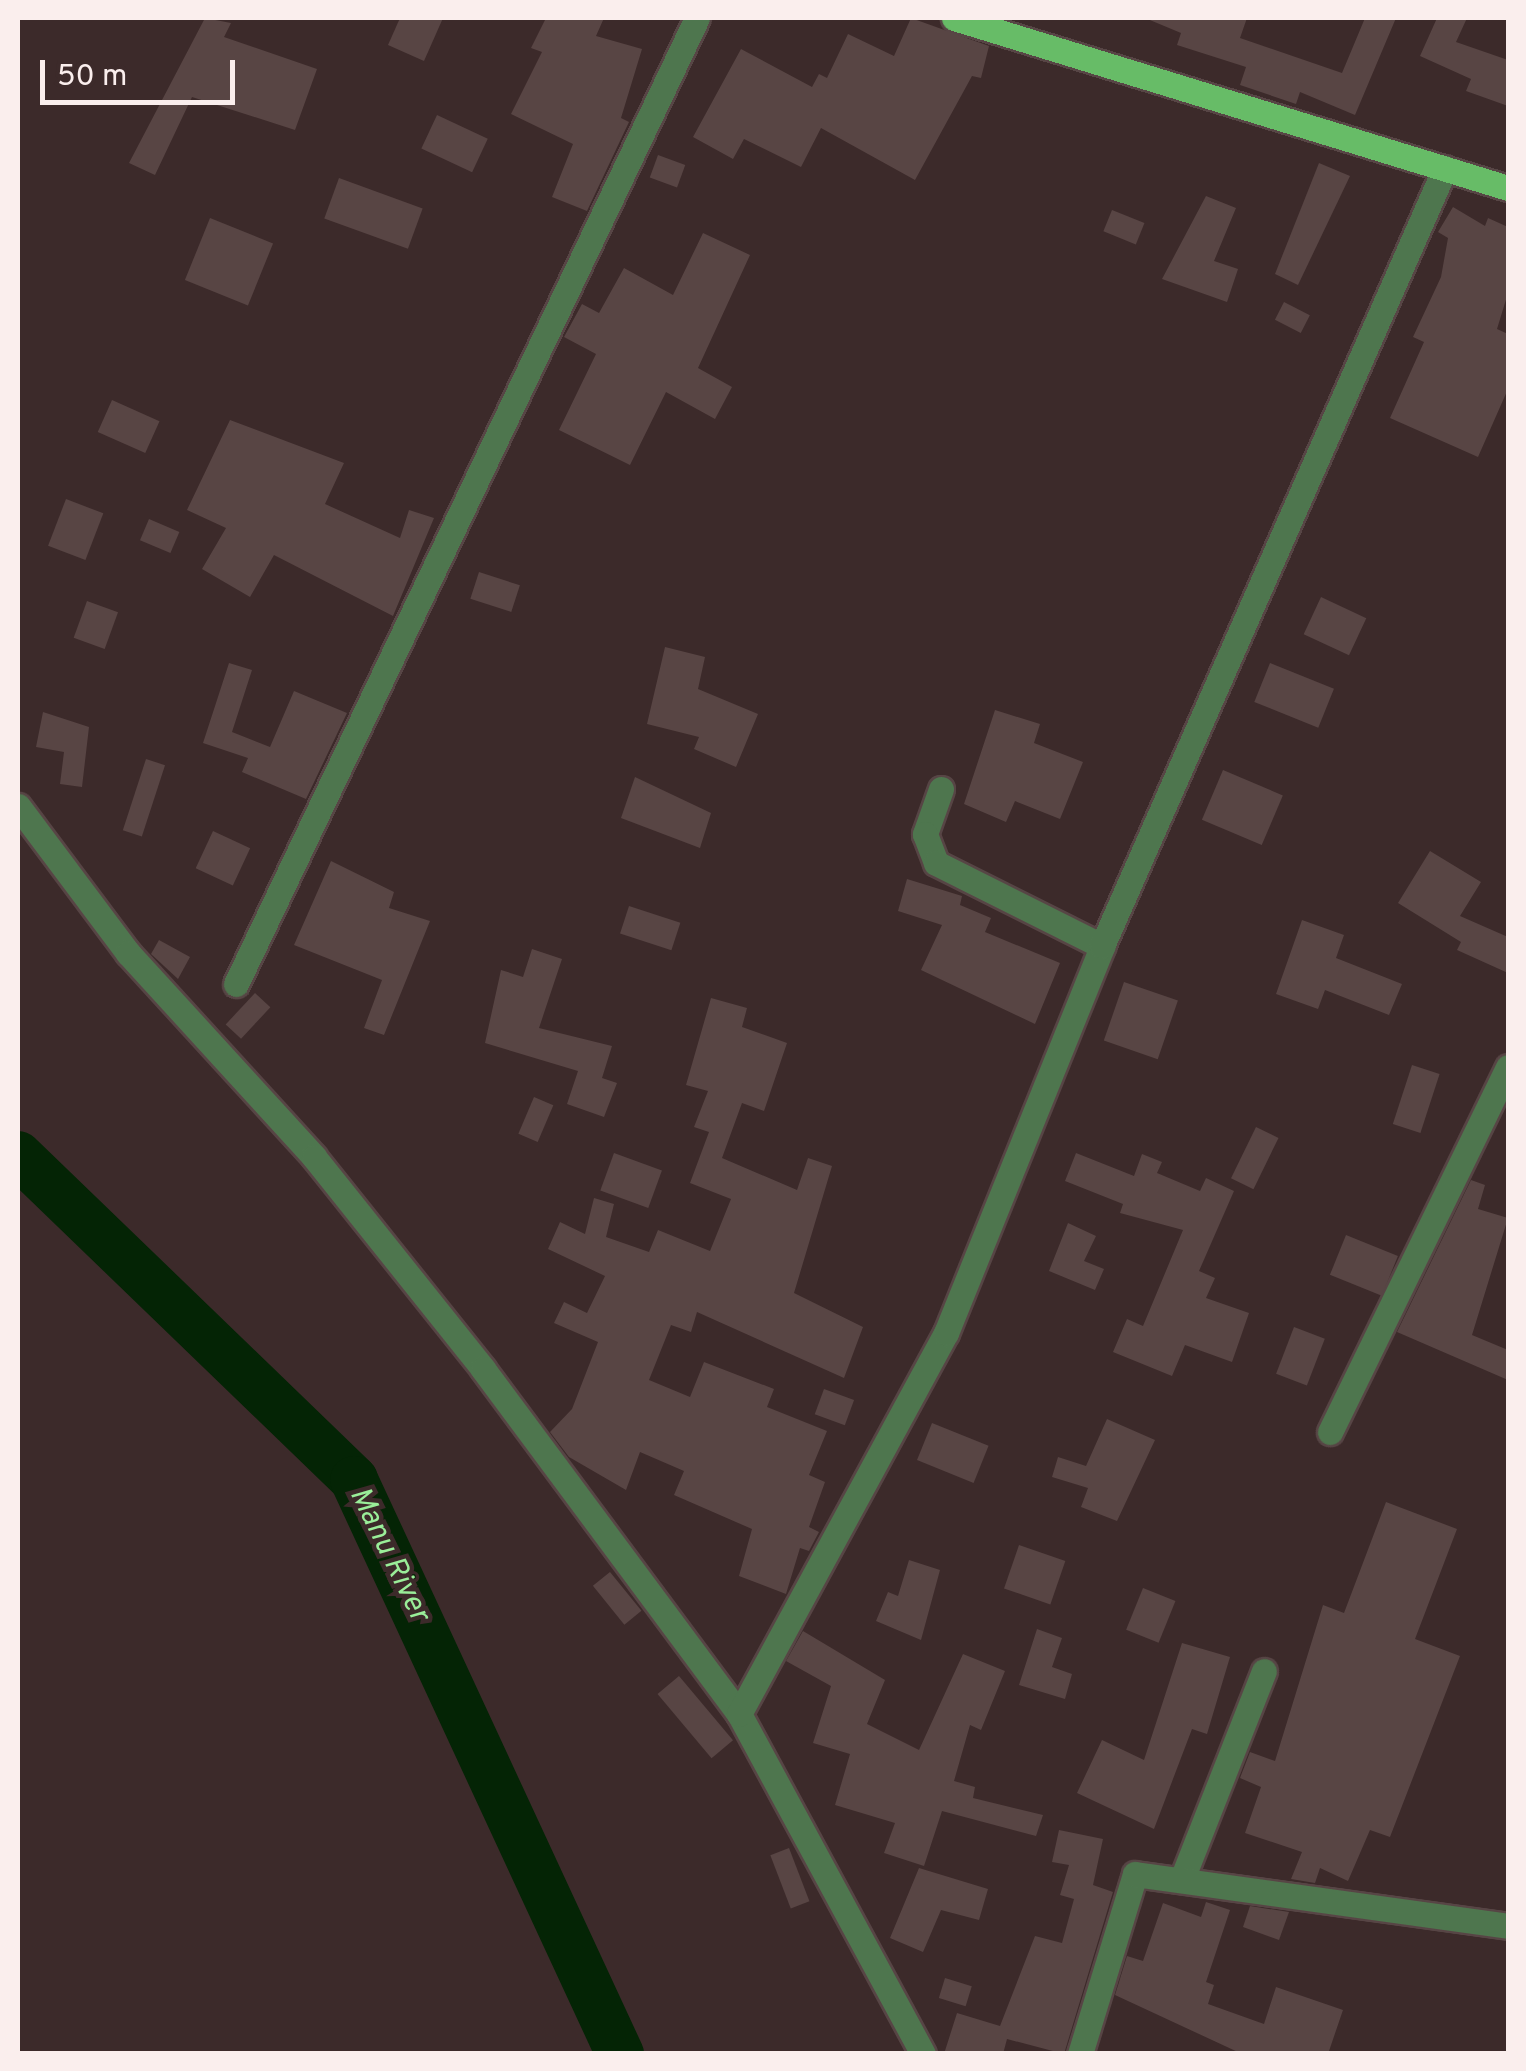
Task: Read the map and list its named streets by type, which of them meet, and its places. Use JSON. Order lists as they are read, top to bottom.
{
  "water": ["Manu River"],
  "scale_bar": "50 m"
}
